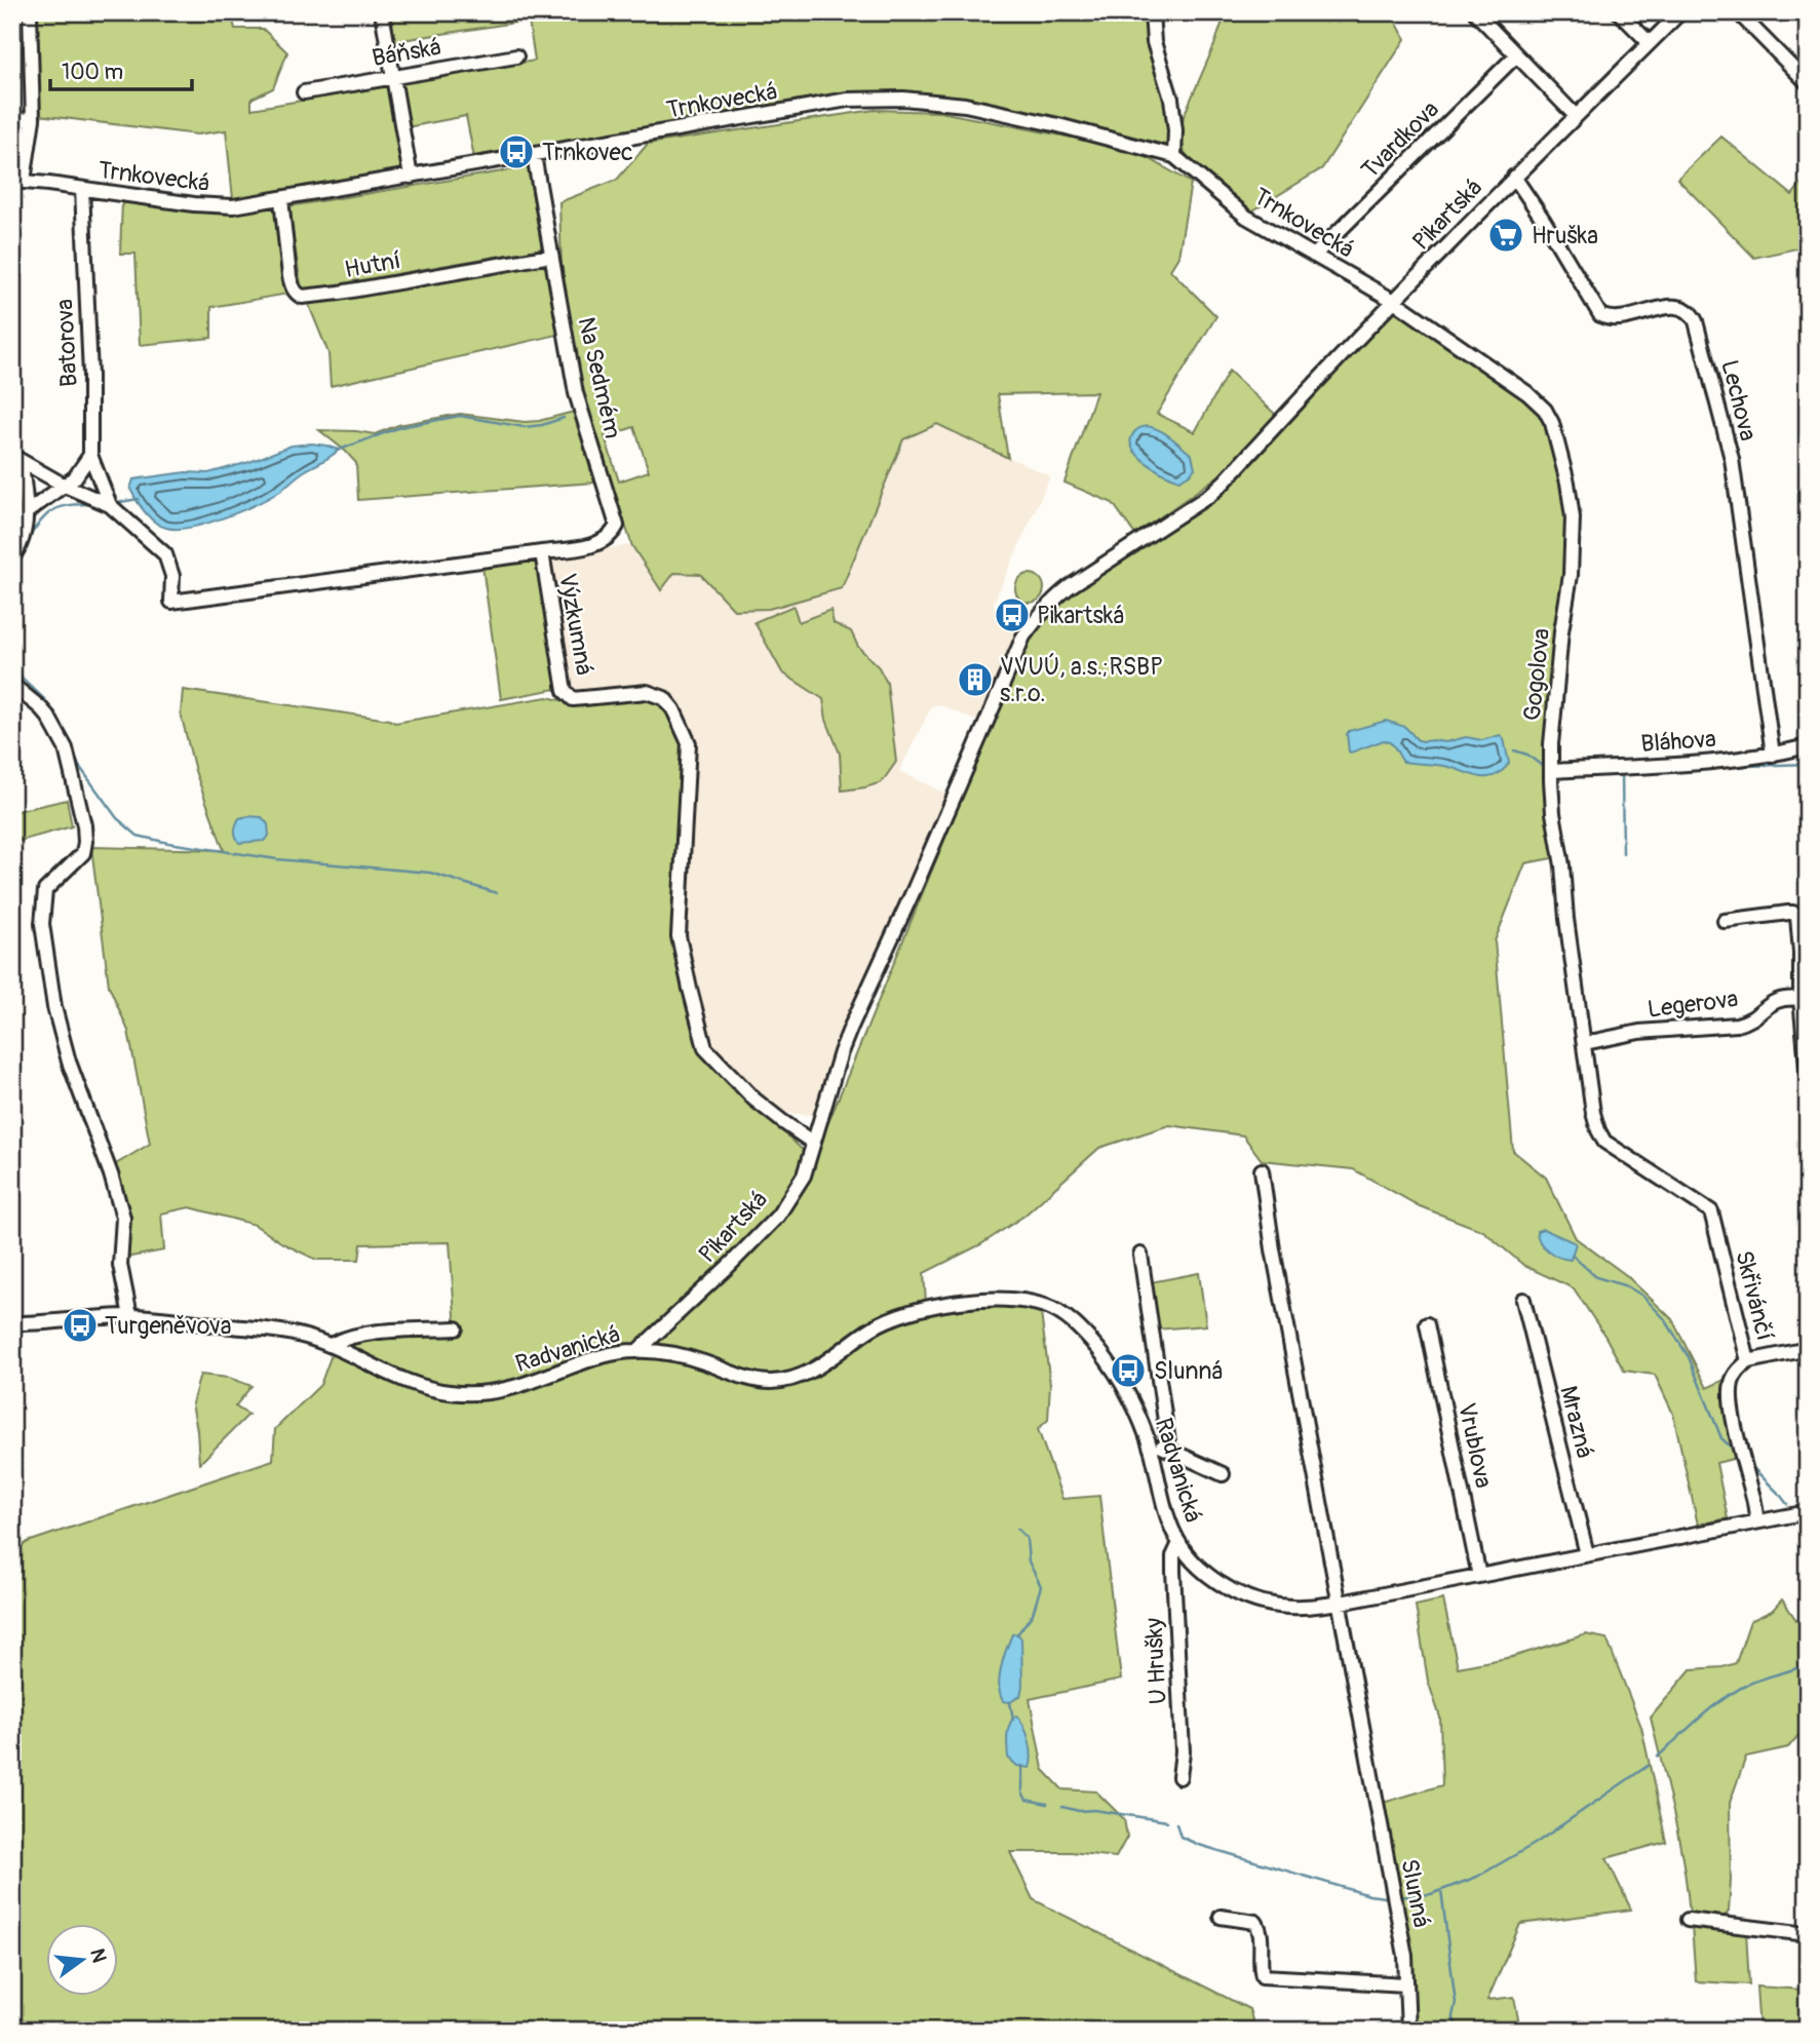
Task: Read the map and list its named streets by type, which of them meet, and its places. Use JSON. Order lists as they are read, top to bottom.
{
  "streets": {
    "street": [
      "Báňská",
      "Trnkovecká",
      "Tvardkova",
      "Pikartská",
      "Hutní",
      "Batorova",
      "Na Sedmém",
      "Lechova",
      "Výzkumná",
      "Gogolova",
      "Bláhova",
      "Legerova",
      "Skřivánčí",
      "Radvanická",
      "Mrazná",
      "Vrublova",
      "U Hrušky",
      "Slunná"
    ]
  },
  "crossings": [
    ["Trnkovecká", "Tvardkova"],
    ["Trnkovecká", "Pikartská"],
    ["Trnkovecká", "Hutní"],
    ["Trnkovecká", "Batorova"],
    ["Trnkovecká", "Na Sedmém"],
    ["Trnkovecká", "Gogolova"],
    ["Pikartská", "Lechova"],
    ["Pikartská", "Výzkumná"],
    ["Pikartská", "Gogolova"],
    ["Pikartská", "Radvanická"],
    ["Hutní", "Na Sedmém"],
    ["Na Sedmém", "Výzkumná"],
    ["Lechova", "Bláhova"],
    ["Gogolova", "Bláhova"],
    ["Gogolova", "Legerova"],
    ["Gogolova", "Skřivánčí"],
    ["Skřivánčí", "Radvanická"],
    ["Radvanická", "Mrazná"],
    ["Radvanická", "Vrublova"],
    ["Radvanická", "U Hrušky"],
    ["Radvanická", "Slunná"]
  ],
  "places": {
    "bus stop": [
      "Trnkovec",
      "Pikartská",
      "Turgeněvova",
      "Slunná"
    ],
    "supermarket": ["Hruška"],
    "building": ["VVUÚ, a.s.;RSBP s.r.o."]
  },
  "scale_bar": "100 m",
  "north": "right"
}
